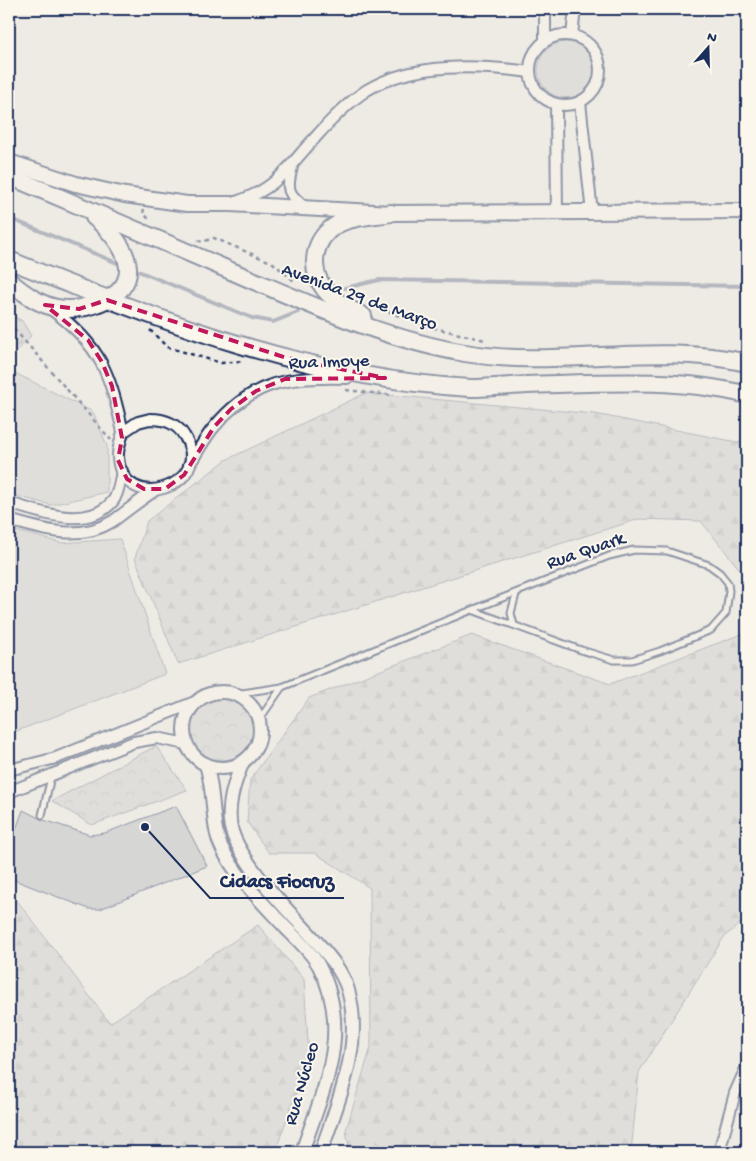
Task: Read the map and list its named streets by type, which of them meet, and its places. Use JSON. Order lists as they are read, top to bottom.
{
  "streets": {
    "main road": ["Avenida 29 de Março"],
    "street": ["Rua Imoye", "Rua Núcleo"],
    "lane": ["Rua Quark"]
  },
  "crossings": [
    ["Rua Quark", "Rua Núcleo"]
  ],
  "places": ["Cidacs Fiocruz"],
  "north": "top"
}
